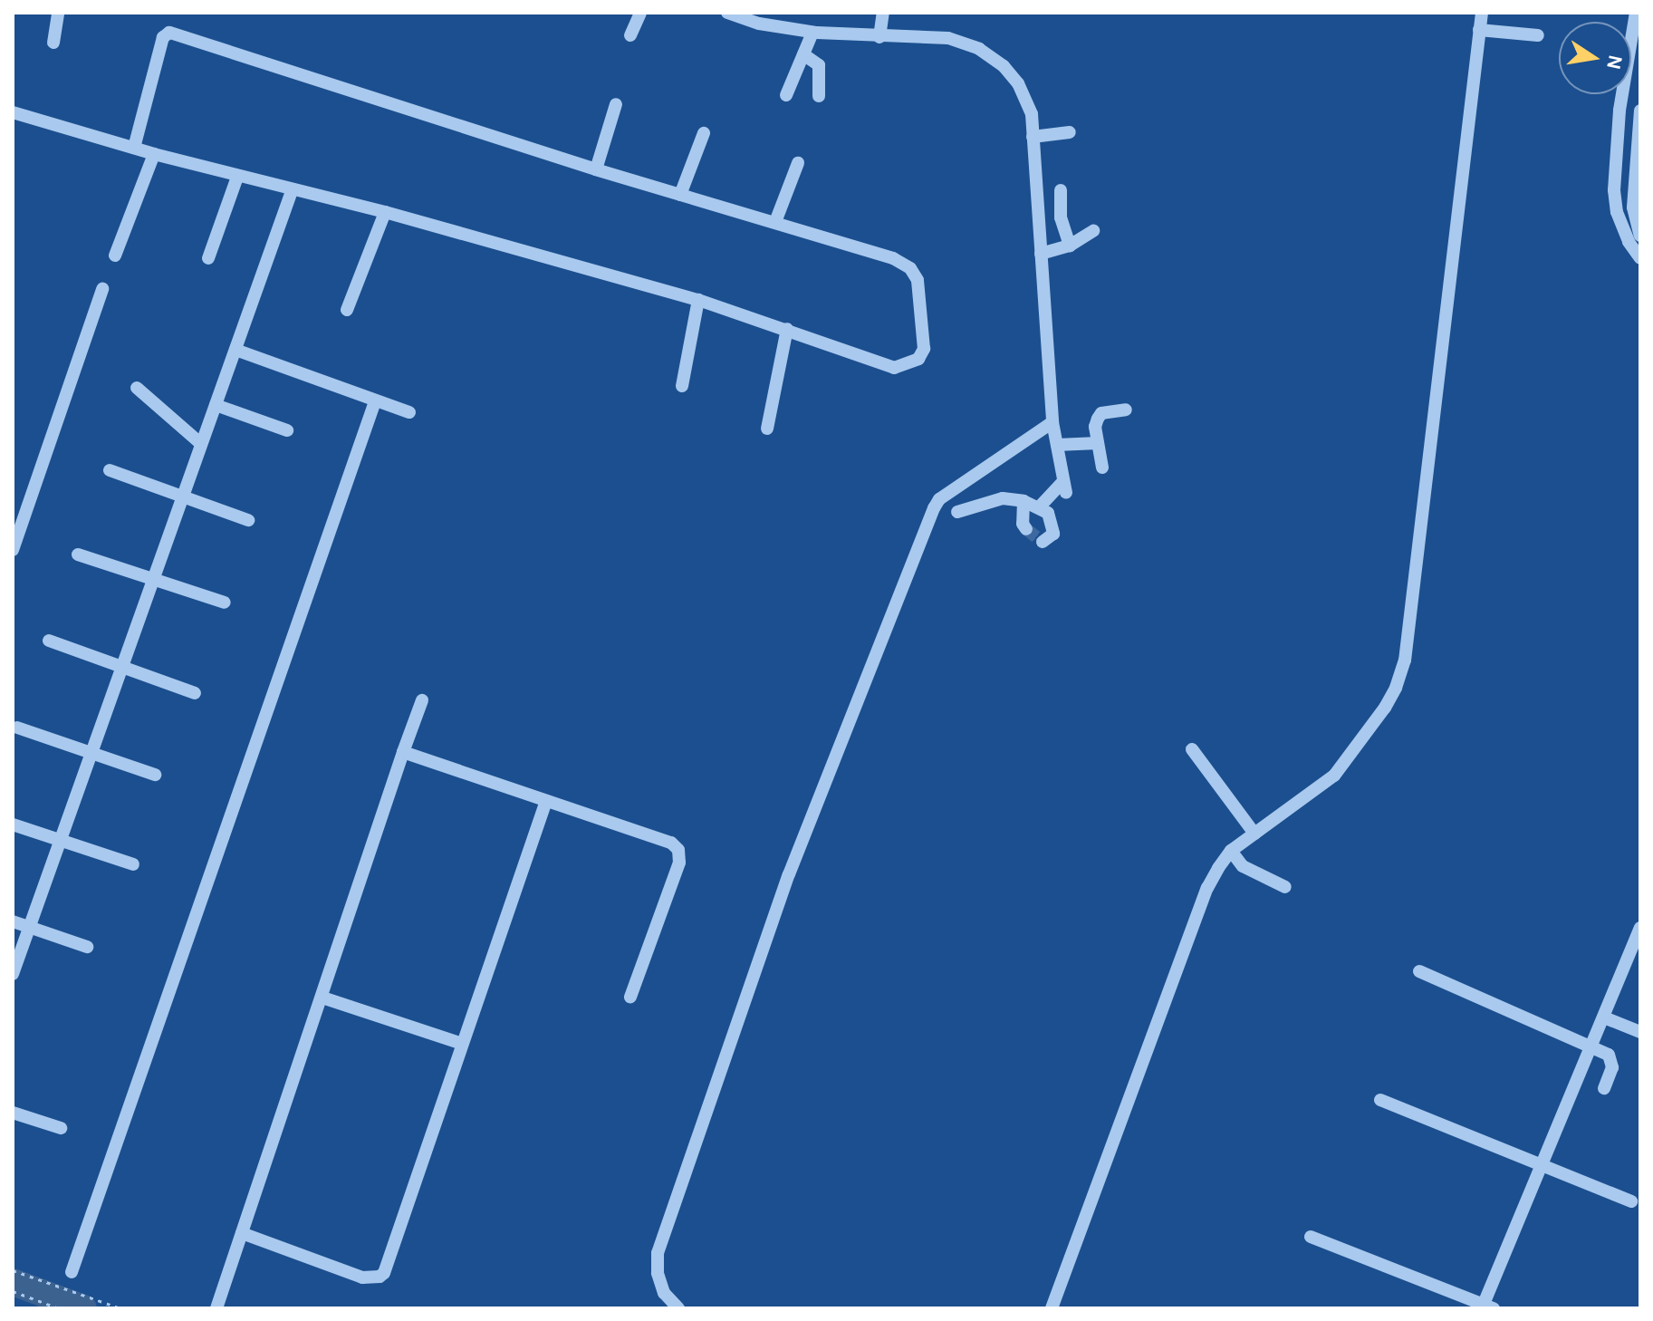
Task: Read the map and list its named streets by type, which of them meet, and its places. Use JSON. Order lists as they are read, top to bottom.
{
  "north": "right"
}
